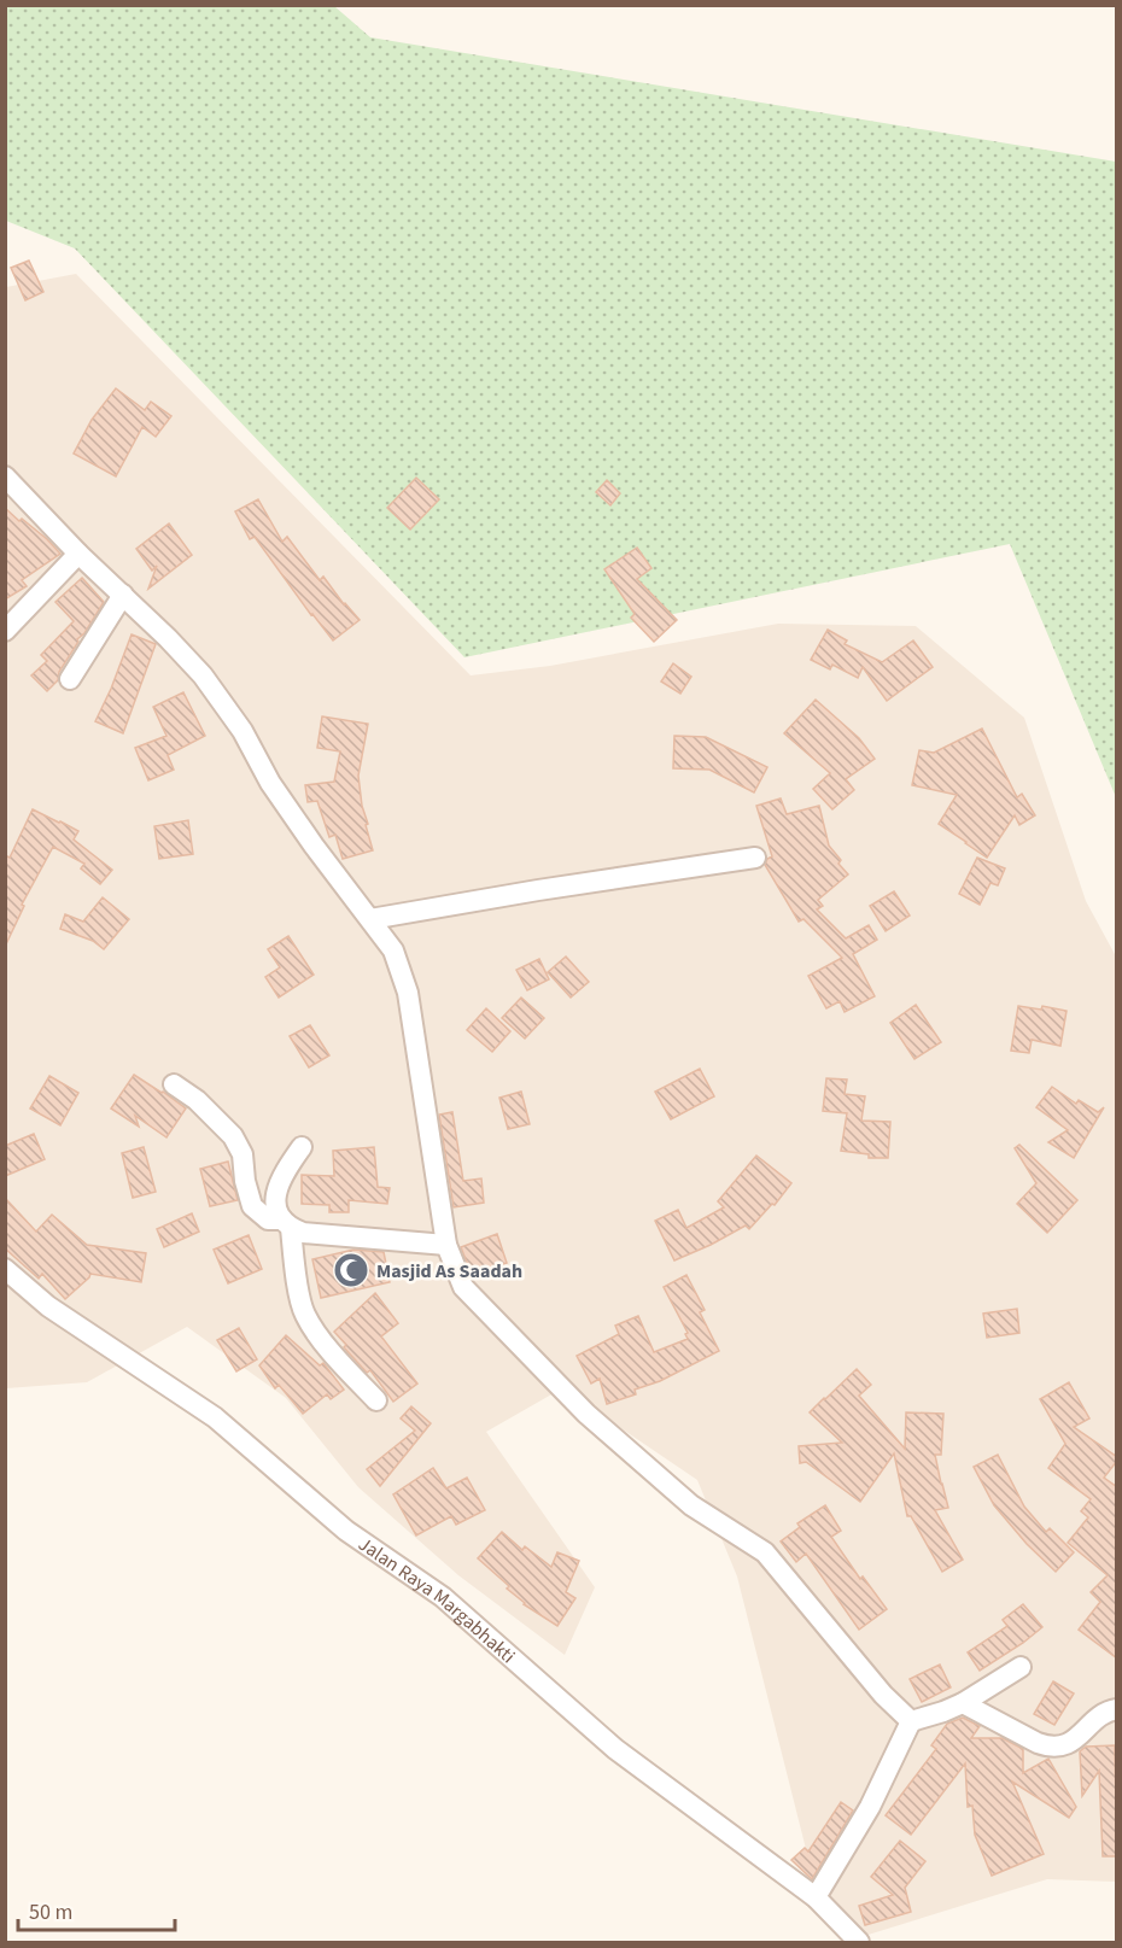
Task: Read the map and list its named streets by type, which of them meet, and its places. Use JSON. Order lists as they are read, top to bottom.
{
  "streets": {
    "street": ["Jalan Raya Margabhakti"]
  },
  "places": {
    "mosque": ["Masjid As Saadah"]
  },
  "scale_bar": "50 m"
}
